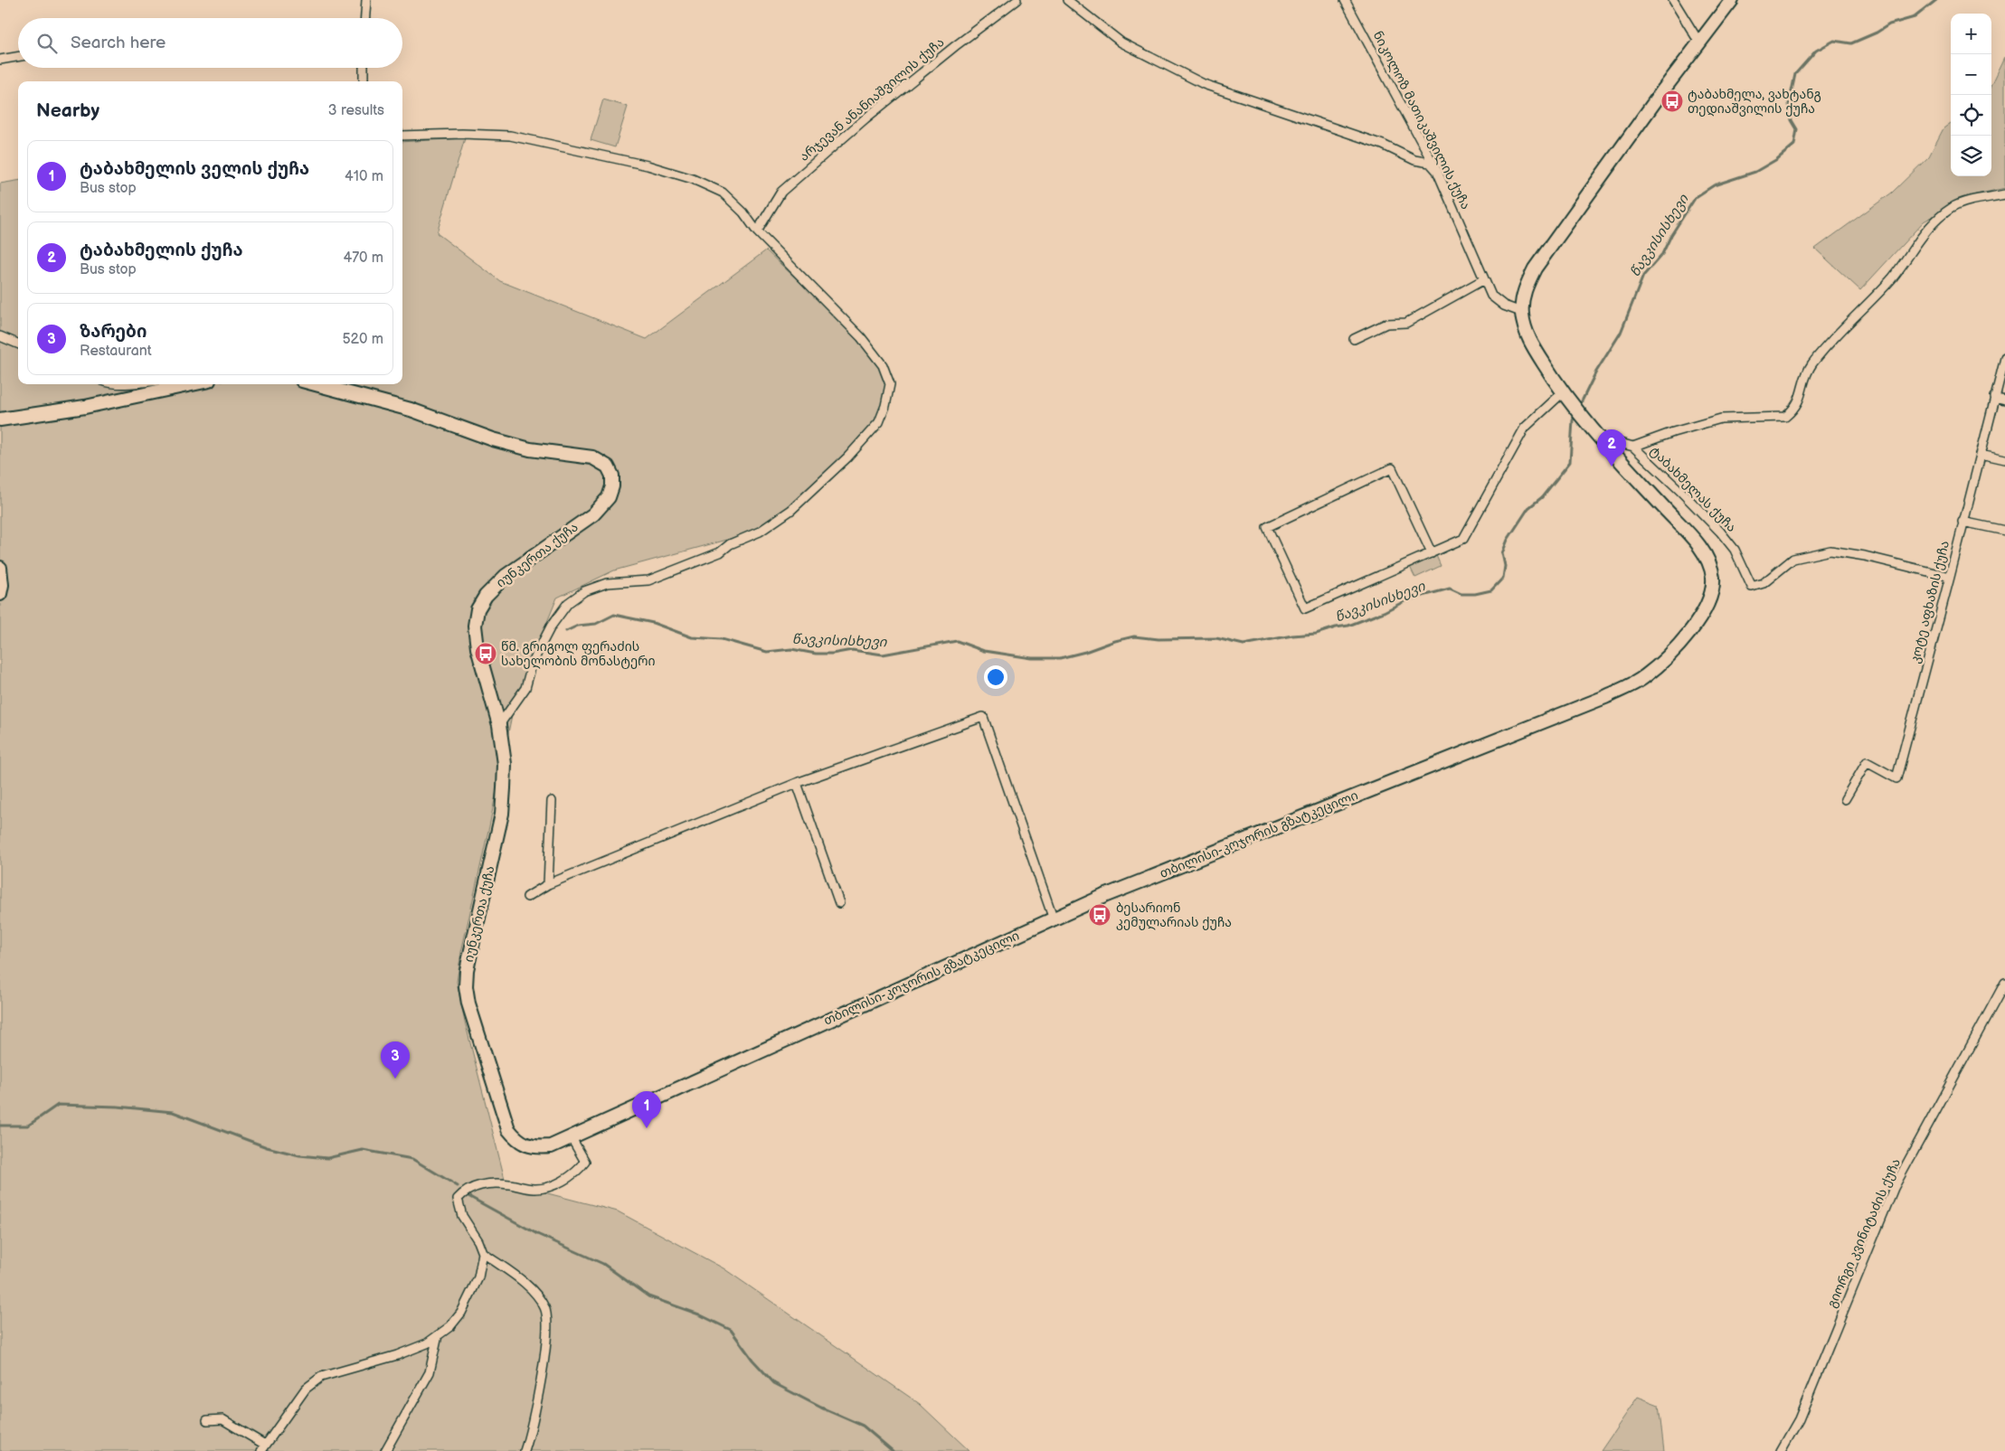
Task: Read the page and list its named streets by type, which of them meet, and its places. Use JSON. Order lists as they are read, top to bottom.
{
  "streets": {
    "main road": ["იუნკერთა ქუჩა", "თბილისი-კოჯორის გზატკეცილი"],
    "street": [
      "არჯევან ანანიაშვილის ქუჩა",
      "ნიკოლოზ მათიკაშვილის ქუჩა",
      "ტაბახმელას ქუჩა",
      "კოტე აფხაზის ქუჩა",
      "გიორგი კვინიტაძის ქუჩა"
    ]
  },
  "crossings": [
    ["ტაბახმელას ქუჩა", "კოტე აფხაზის ქუჩა"],
    ["ტაბახმელას ქუჩა", "თბილისი-კოჯორის გზატკეცილი"],
    ["იუნკერთა ქუჩა", "თბილისი-კოჯორის გზატკეცილი"]
  ],
  "water": ["წავკისისხევი"],
  "places": {
    "bus stop": ["ტაბახმელა, ვახტანგ თედიაშვილის ქუჩა", "წმ. გრიგოლ ფერაძის სახელობის მონასტერი", "ბესარიონ კემულარიას ქუჩა"]
  },
  "page": {
    "map_buttons": ["+", "−"],
    "search": "Search here",
    "heading": ["Nearby", "3 results"],
    "list": [
      {
        "mark": "1",
        "name": "ტაბახმელის ველის ქუჩა",
        "note": "Bus stop",
        "value": "410 m"
      },
      {
        "mark": "2",
        "name": "ტაბახმელის ქუჩა",
        "note": "Bus stop",
        "value": "470 m"
      },
      {
        "mark": "3",
        "name": "ზარები",
        "note": "Restaurant",
        "value": "520 m"
      }
    ],
    "pins": ["2", "3", "1"]
  }
}
